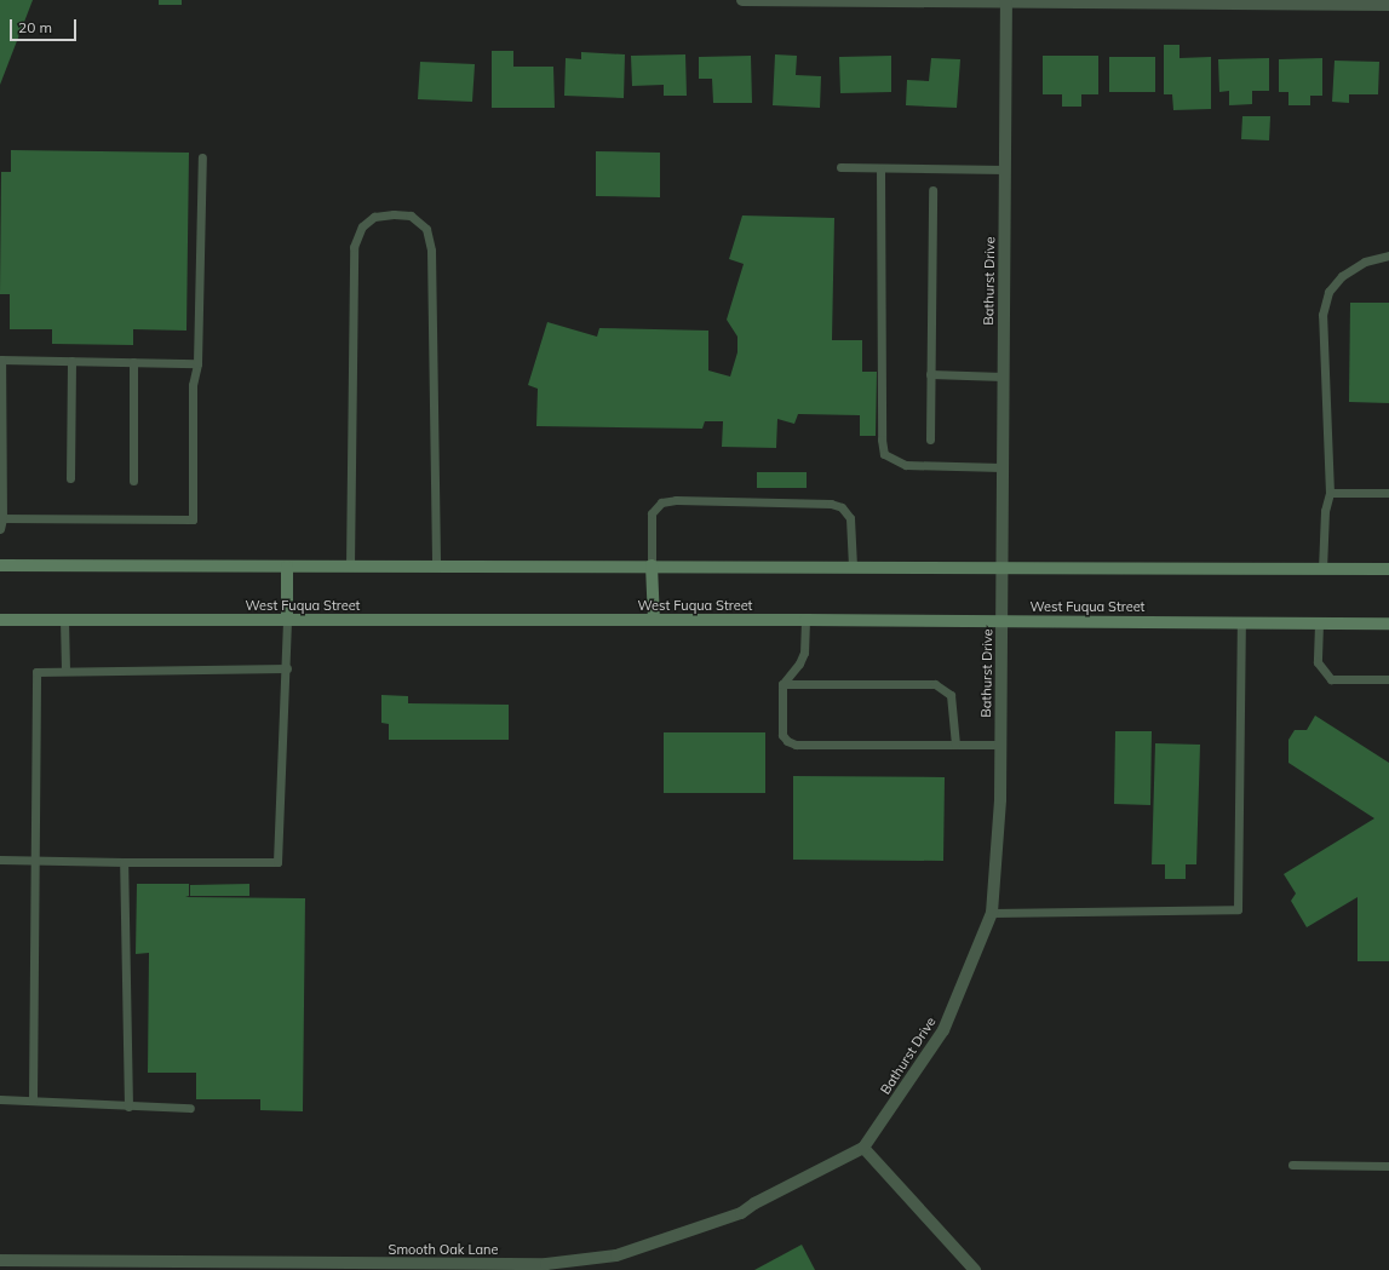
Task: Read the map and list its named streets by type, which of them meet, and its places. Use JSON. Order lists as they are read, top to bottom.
{
  "streets": {
    "main road": ["West Fuqua Street"],
    "street": ["Bathurst Drive", "Smooth Oak Lane"]
  },
  "crossings": [
    ["Bathurst Drive", "West Fuqua Street"],
    ["Bathurst Drive", "Smooth Oak Lane"]
  ],
  "scale_bar": "20 m"
}
